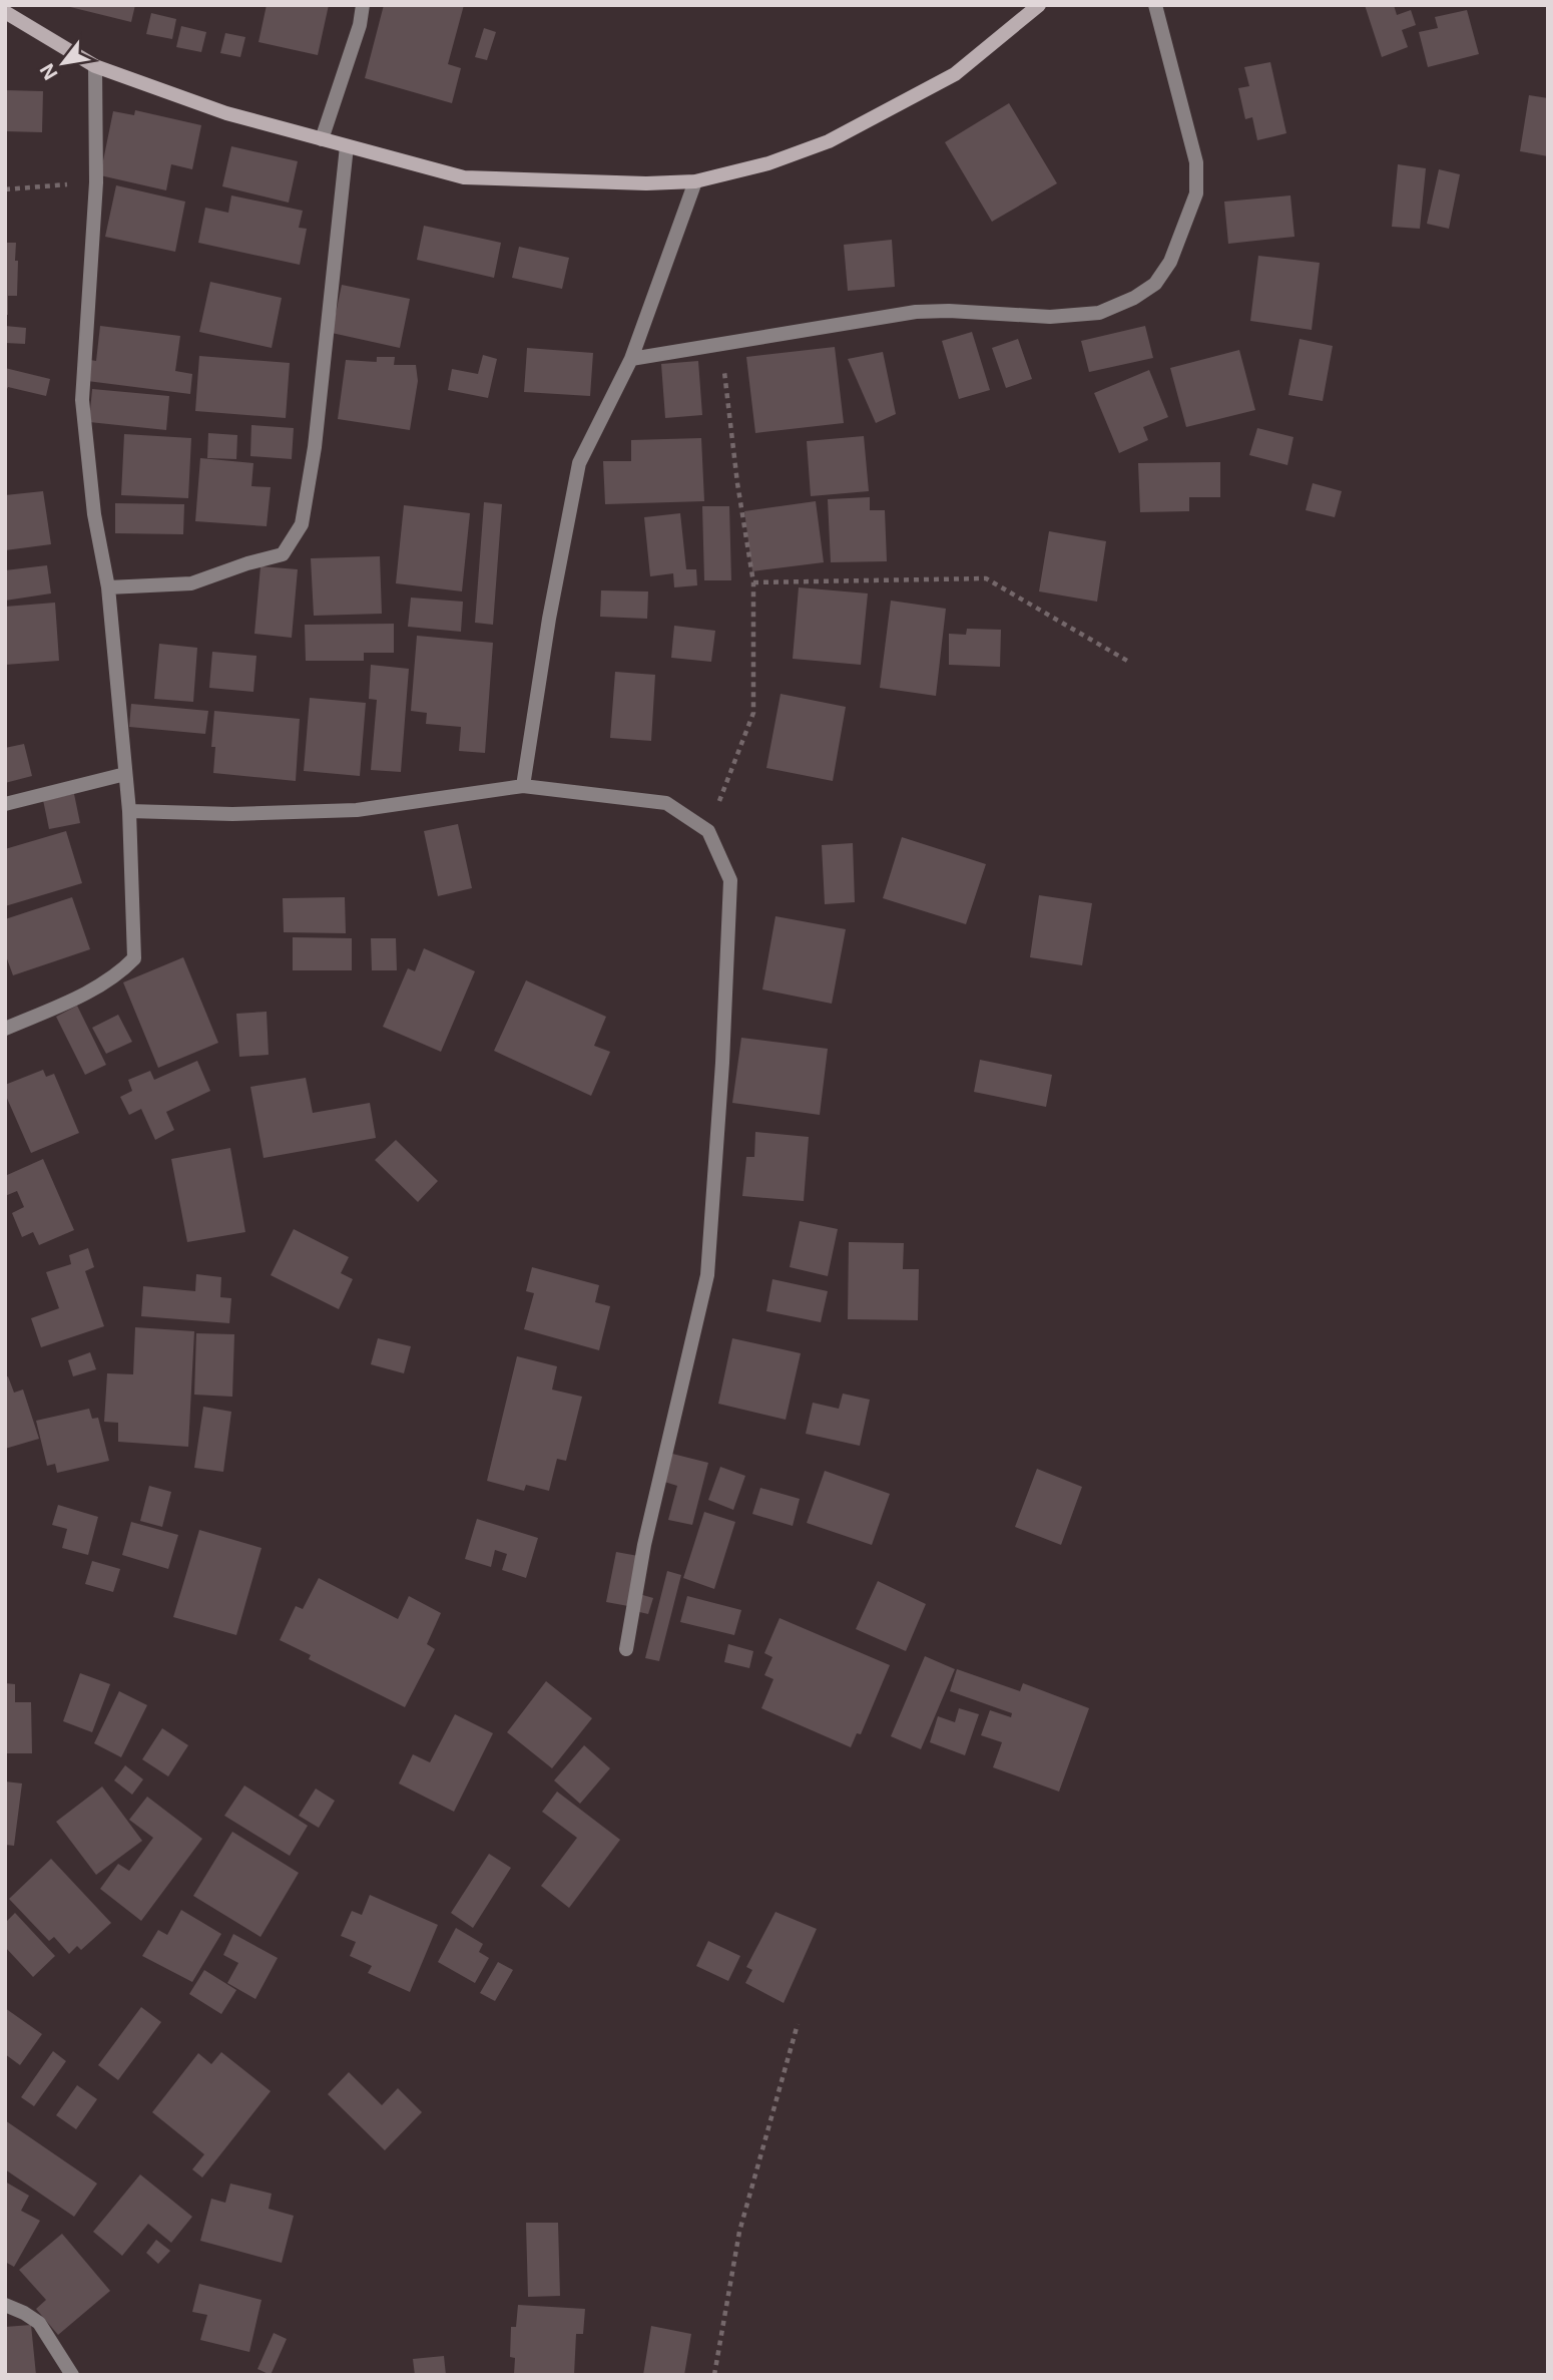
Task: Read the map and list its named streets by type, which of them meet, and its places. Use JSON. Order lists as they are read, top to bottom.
{
  "north": "bottom left"
}
